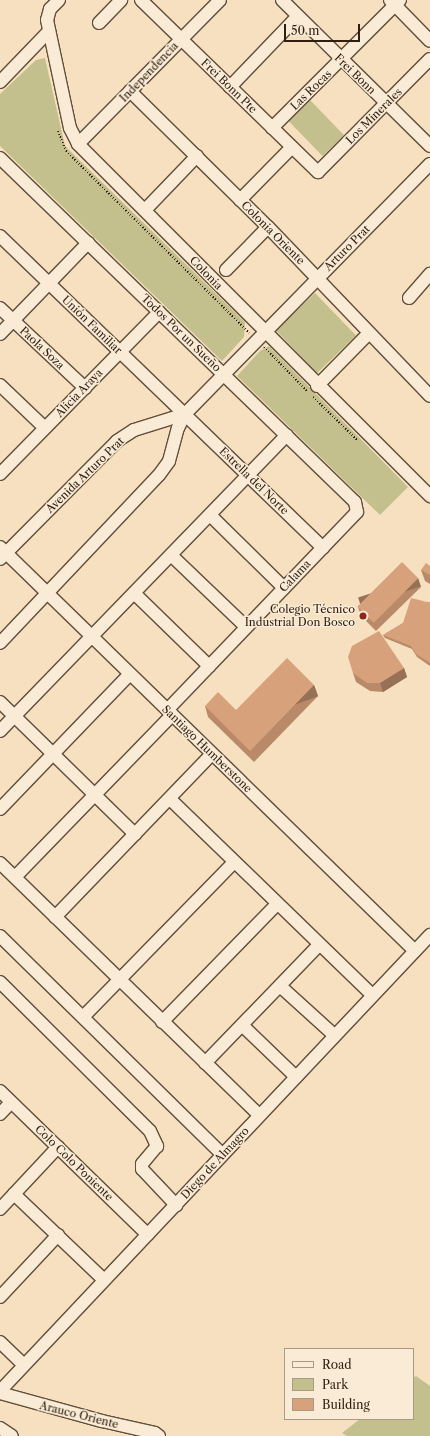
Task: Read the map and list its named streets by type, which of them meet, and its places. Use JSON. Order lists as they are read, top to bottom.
{
  "streets": {
    "street": [
      "Independencia",
      "Frei Bonn",
      "Frei Bonn Pte",
      "Las Rocas",
      "Los Minerales",
      "Colonia Oriente",
      "Arturo Prat",
      "Colonia",
      "Unión Familiar",
      "Todos Por un Sueño",
      "Paola Soza",
      "Alicia Araya",
      "Avenida Arturo Prat",
      "Estrella del Norte",
      "Calama",
      "Santiago Humberstone",
      "Colo Colo Poniente",
      "Diego de Almagro",
      "Arauco Oriente"
    ]
  },
  "crossings": [
    ["Independencia", "Frei Bonn Pte"],
    ["Independencia", "Colonia Oriente"],
    ["Independencia", "Colonia"],
    ["Frei Bonn", "Las Rocas"],
    ["Frei Bonn", "Los Minerales"],
    ["Frei Bonn Pte", "Las Rocas"],
    ["Frei Bonn Pte", "Los Minerales"],
    ["Colonia Oriente", "Arturo Prat"],
    ["Arturo Prat", "Colonia"],
    ["Arturo Prat", "Avenida Arturo Prat"],
    ["Colonia", "Avenida Arturo Prat"],
    ["Unión Familiar", "Alicia Araya"],
    ["Unión Familiar", "Avenida Arturo Prat"],
    ["Unión Familiar", "Estrella del Norte"],
    ["Todos Por un Sueño", "Alicia Araya"],
    ["Todos Por un Sueño", "Avenida Arturo Prat"],
    ["Todos Por un Sueño", "Calama"],
    ["Paola Soza", "Alicia Araya"],
    ["Avenida Arturo Prat", "Estrella del Norte"],
    ["Avenida Arturo Prat", "Santiago Humberstone"],
    ["Estrella del Norte", "Calama"],
    ["Calama", "Santiago Humberstone"],
    ["Santiago Humberstone", "Diego de Almagro"],
    ["Colo Colo Poniente", "Diego de Almagro"],
    ["Diego de Almagro", "Arauco Oriente"]
  ],
  "places": ["Colegio Técnico Industrial Don Bosco"],
  "legend": ["Road", "Park", "Building"],
  "scale_bar": "50 m"
}
